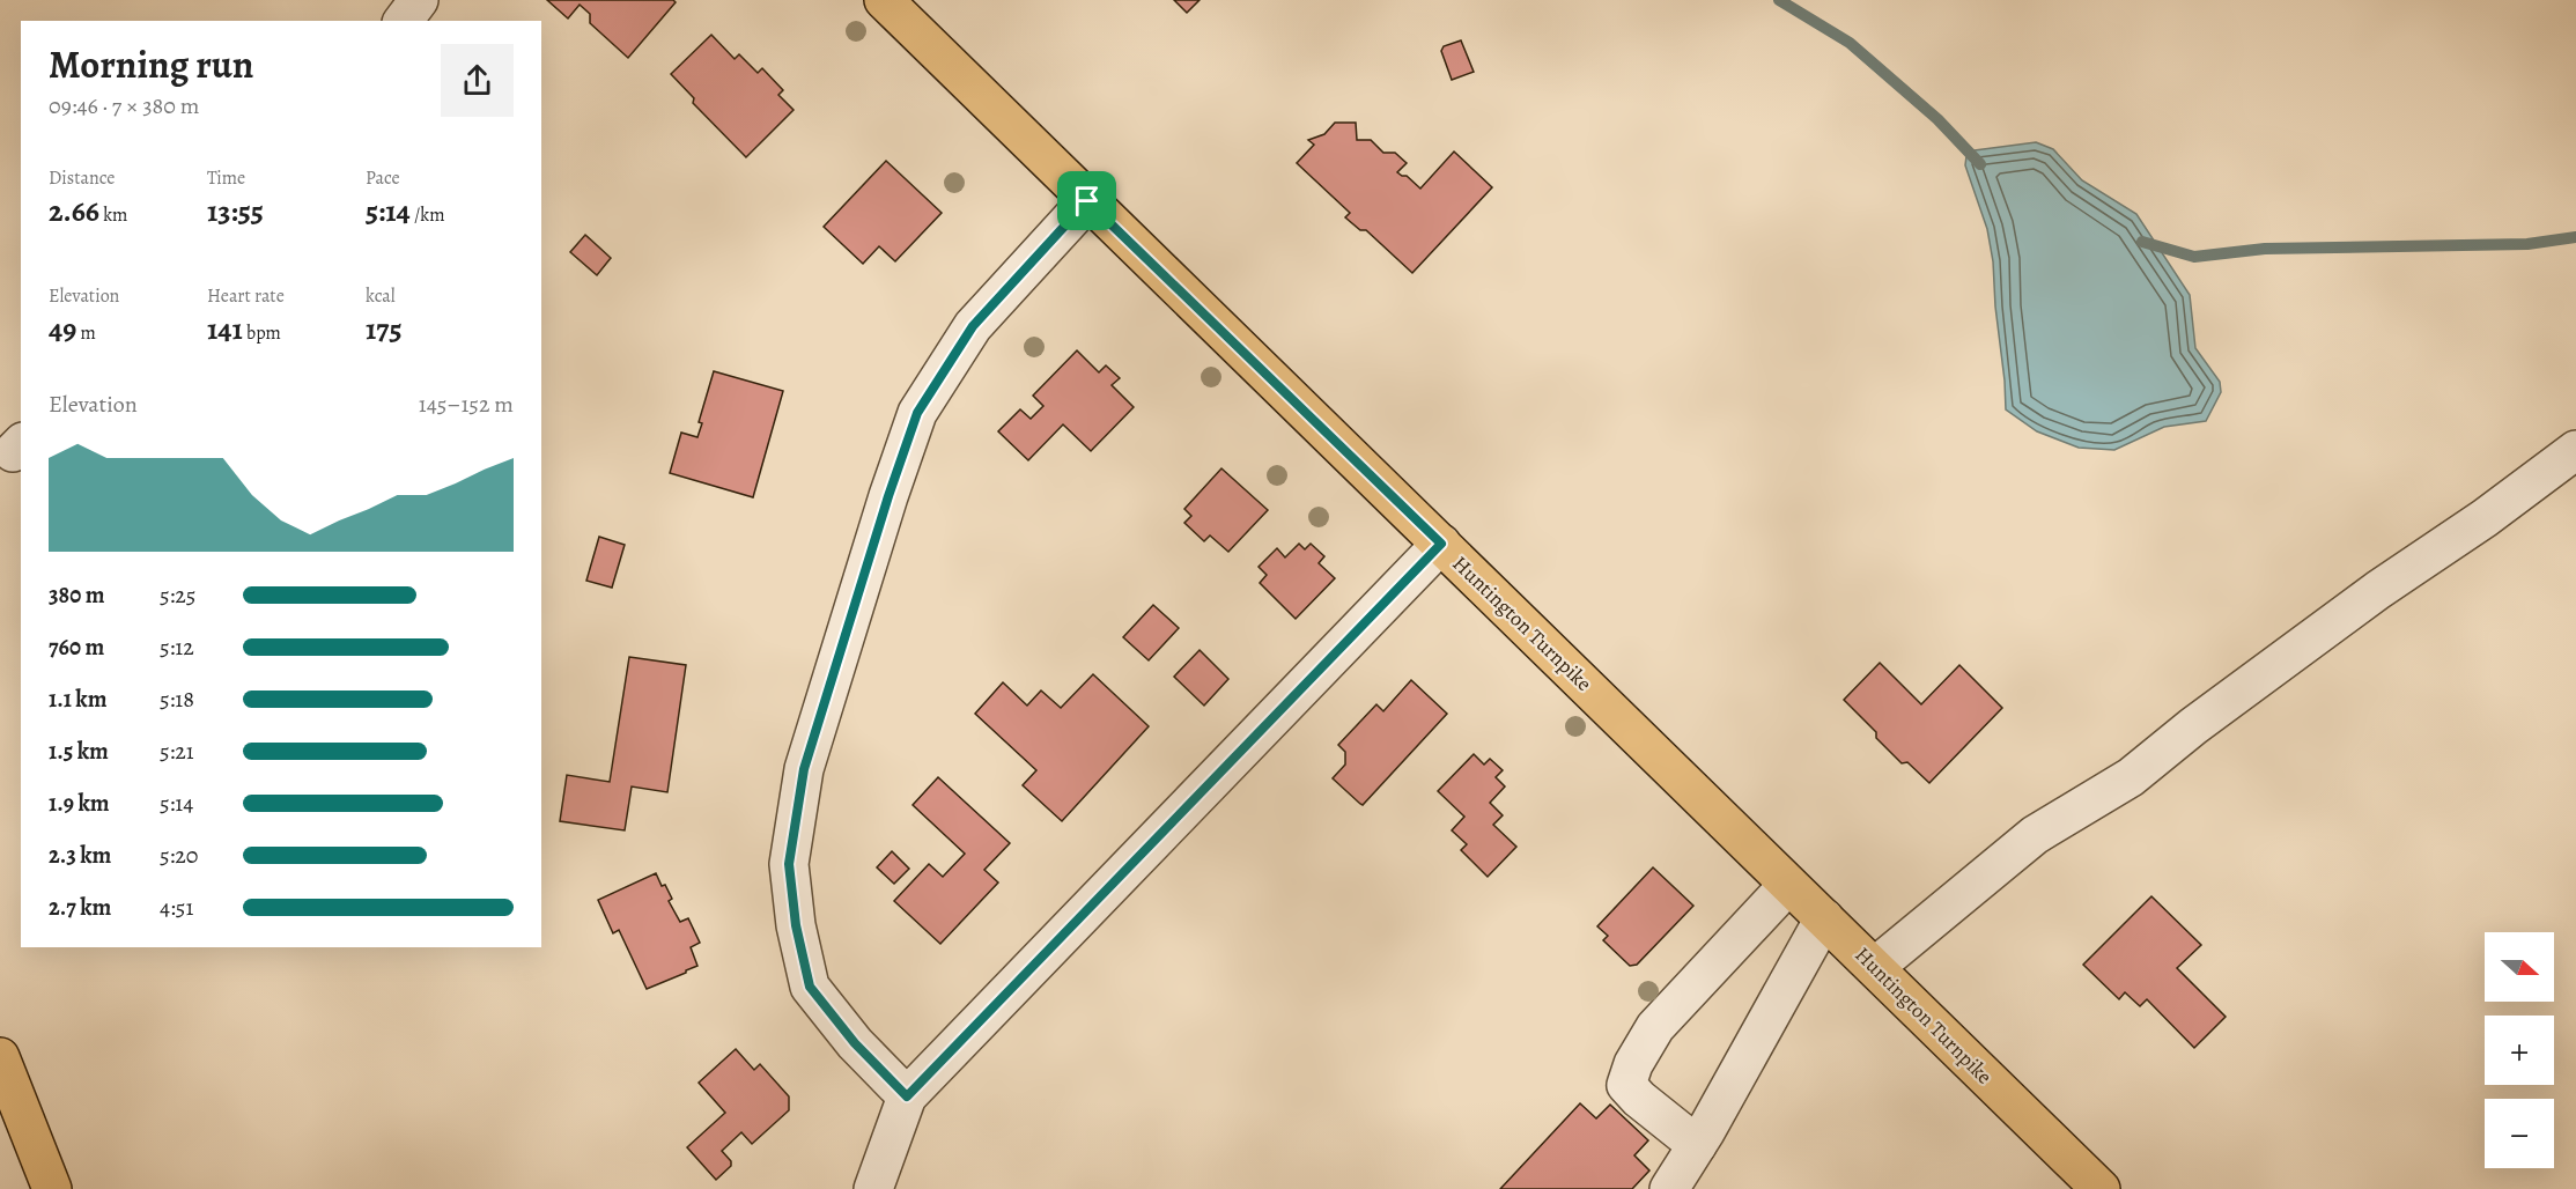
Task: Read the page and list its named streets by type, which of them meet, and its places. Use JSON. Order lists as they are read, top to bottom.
{
  "streets": {
    "main road": ["Huntington Turnpike"]
  },
  "north": "right",
  "page": {
    "heading": ["Morning run", "09:46 · 7 × 380 m"],
    "stats": [
      ["Distance", "2.66 km"],
      ["Time", "13:55"],
      ["Pace", "5:14 /km"],
      ["Elevation", "49 m"],
      ["Heart rate", "141 bpm"],
      ["kcal", "175"]
    ],
    "chart": ["Elevation", "145–152 m"],
    "list": [
      {
        "name": "380 m",
        "note": "5:25"
      },
      {
        "name": "760 m",
        "note": "5:12"
      },
      {
        "name": "1.1 km",
        "note": "5:18"
      },
      {
        "name": "1.5 km",
        "note": "5:21"
      },
      {
        "name": "1.9 km",
        "note": "5:14"
      },
      {
        "name": "2.3 km",
        "note": "5:20"
      },
      {
        "name": "2.7 km",
        "note": "4:51"
      }
    ],
    "map_buttons": ["+", "−"]
  }
}
